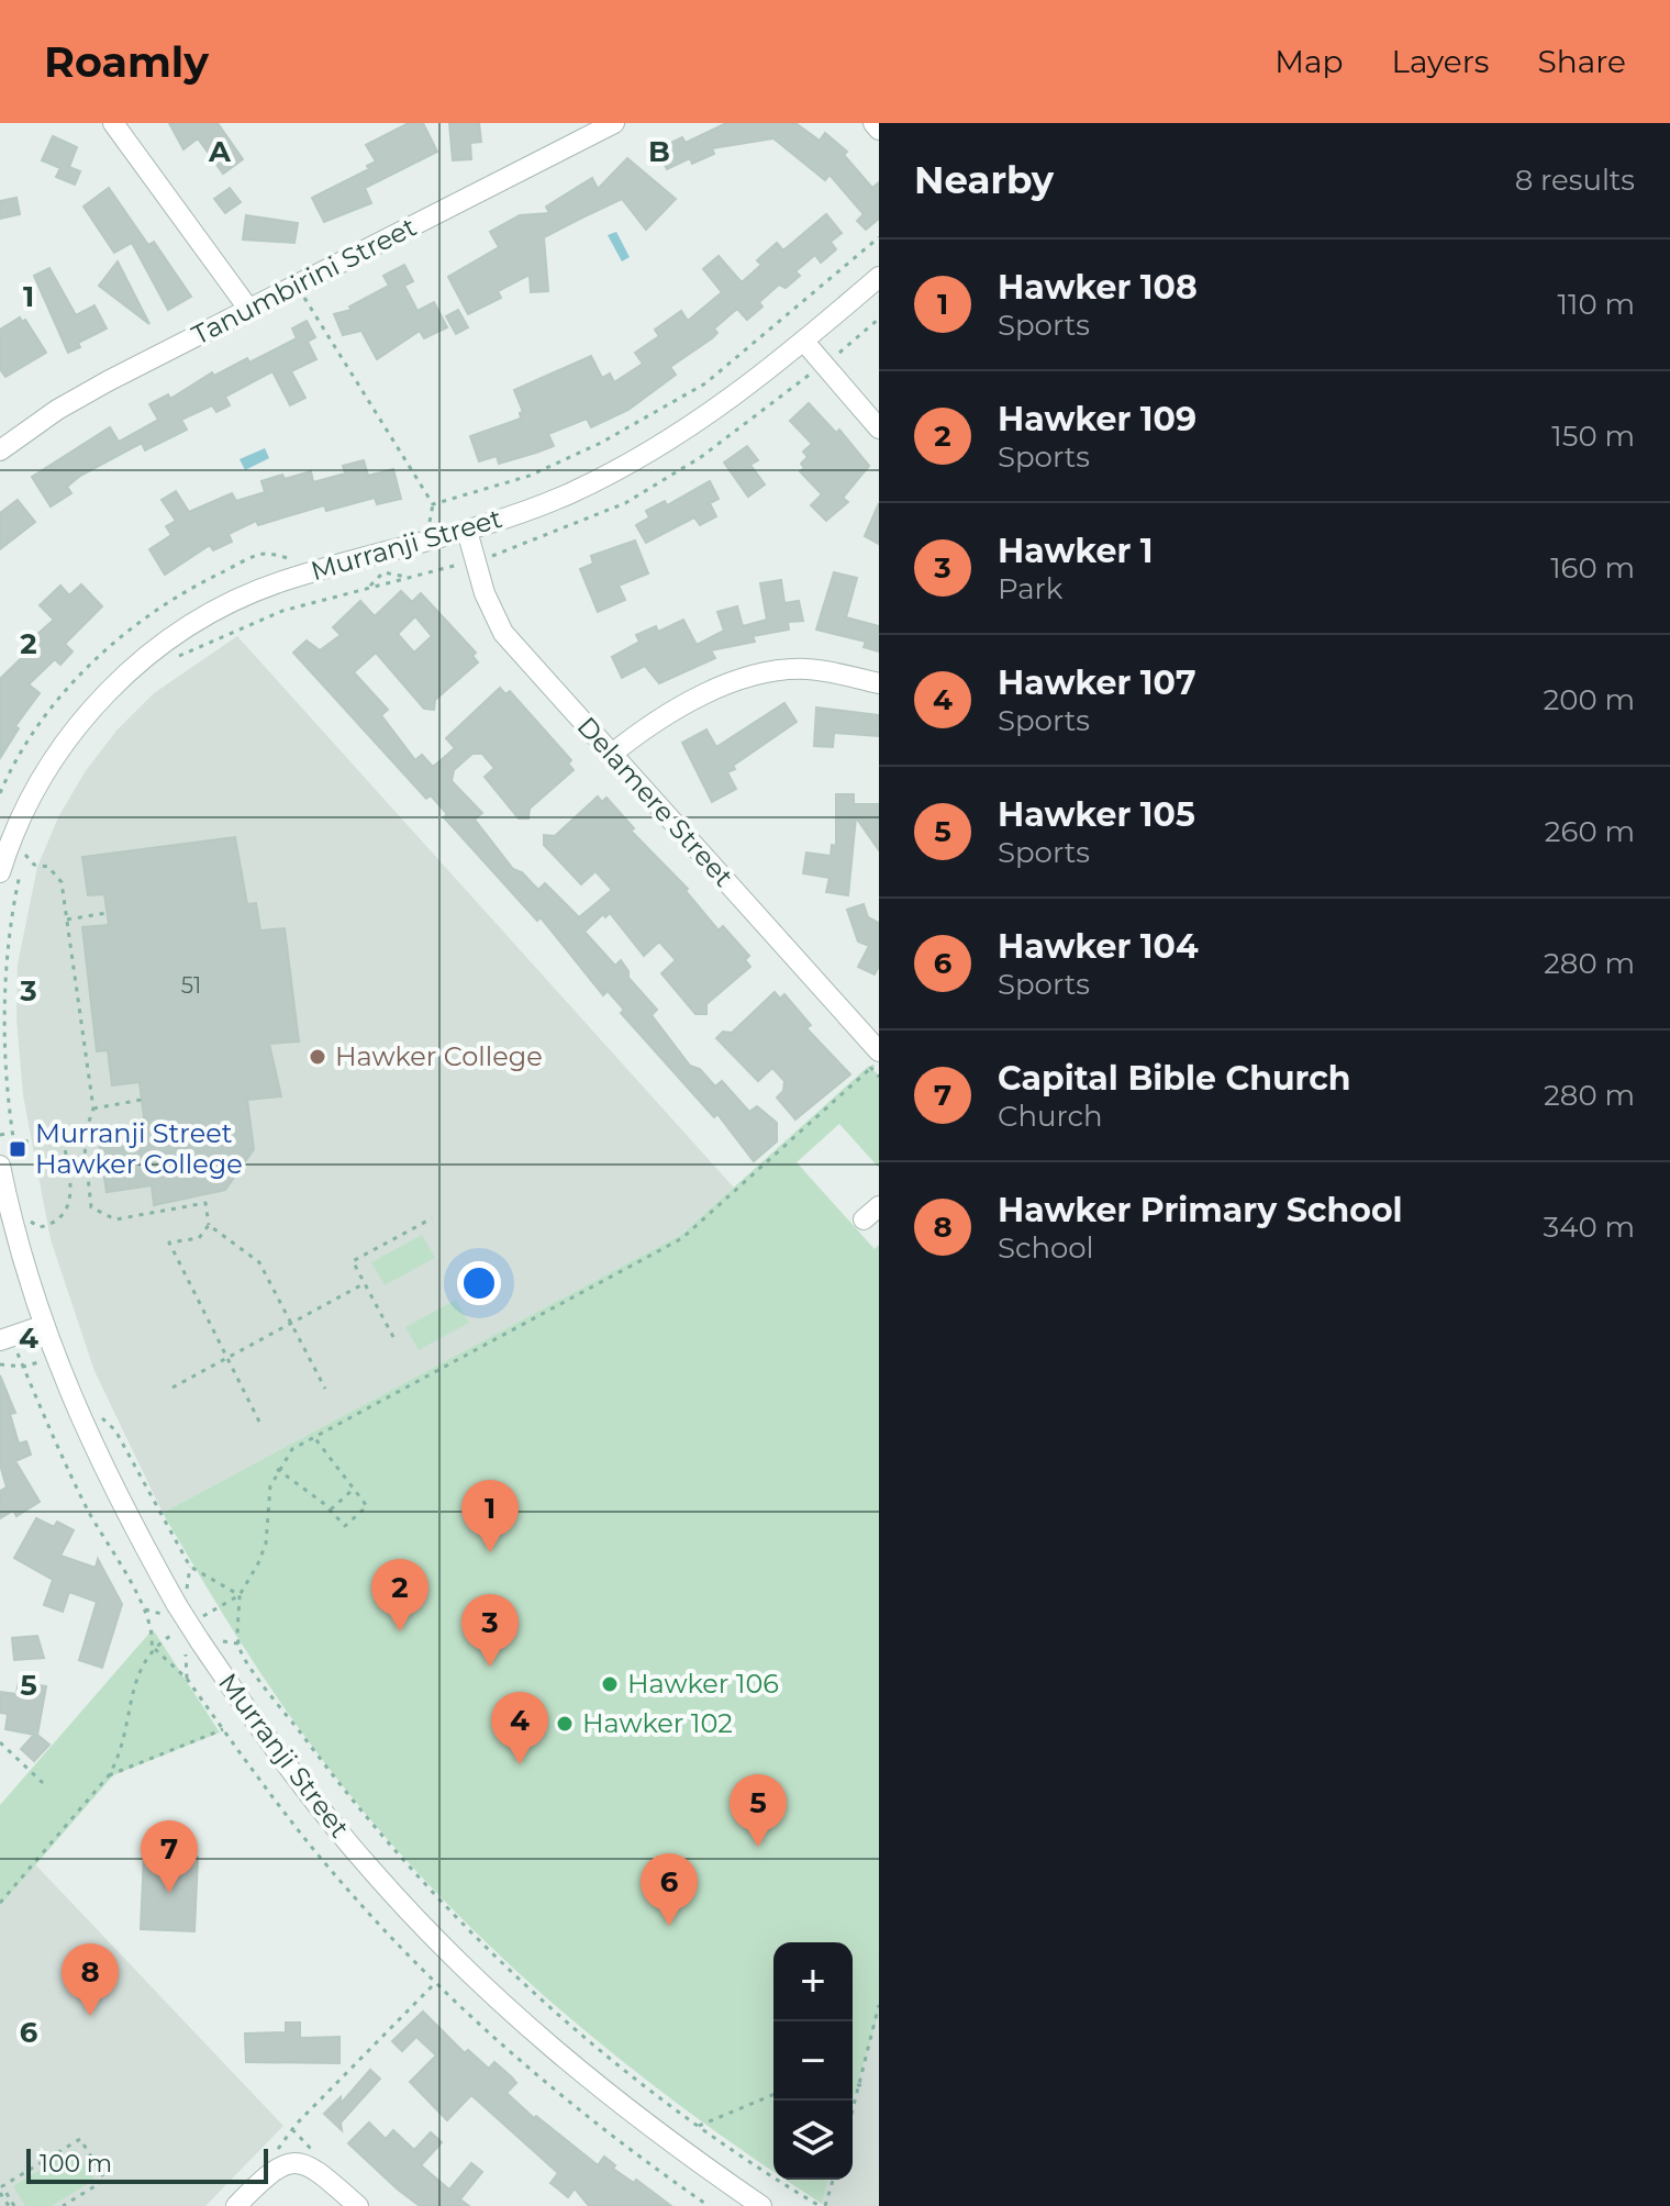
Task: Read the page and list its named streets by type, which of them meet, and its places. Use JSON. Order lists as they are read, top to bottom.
{
  "streets": {
    "street": ["Tanumbirini Street", "Murranji Street", "Delamere Street"]
  },
  "crossings": [
    ["Murranji Street", "Delamere Street"]
  ],
  "places": {
    "other": ["Hawker College", "Hawker 106", "Hawker 102"],
    "transit": ["Murranji Street Hawker College"]
  },
  "house_numbers": ["51"],
  "scale_bar": "100 m",
  "page": {
    "header": "Roamly",
    "nav": ["Map", "Layers", "Share"],
    "heading": ["Nearby", "8 results"],
    "list": [
      {
        "mark": "1",
        "name": "Hawker 108",
        "note": "Sports",
        "value": "110 m"
      },
      {
        "mark": "2",
        "name": "Hawker 109",
        "note": "Sports",
        "value": "150 m"
      },
      {
        "mark": "3",
        "name": "Hawker 1",
        "note": "Park",
        "value": "160 m"
      },
      {
        "mark": "4",
        "name": "Hawker 107",
        "note": "Sports",
        "value": "200 m"
      },
      {
        "mark": "5",
        "name": "Hawker 105",
        "note": "Sports",
        "value": "260 m"
      },
      {
        "mark": "6",
        "name": "Hawker 104",
        "note": "Sports",
        "value": "280 m"
      },
      {
        "mark": "7",
        "name": "Capital Bible Church",
        "note": "Church",
        "value": "280 m"
      },
      {
        "mark": "8",
        "name": "Hawker Primary School",
        "note": "School",
        "value": "340 m"
      }
    ],
    "pins": [
      "1",
      "2",
      "3",
      "4",
      "5",
      "7",
      "6",
      "8"
    ],
    "map_buttons": ["+", "−"],
    "scale": "100 m"
  },
  "grid": {
    "columns": ["A", "B"],
    "rows": [
      "1",
      "2",
      "3",
      "4",
      "5",
      "6"
    ]
  }
}
